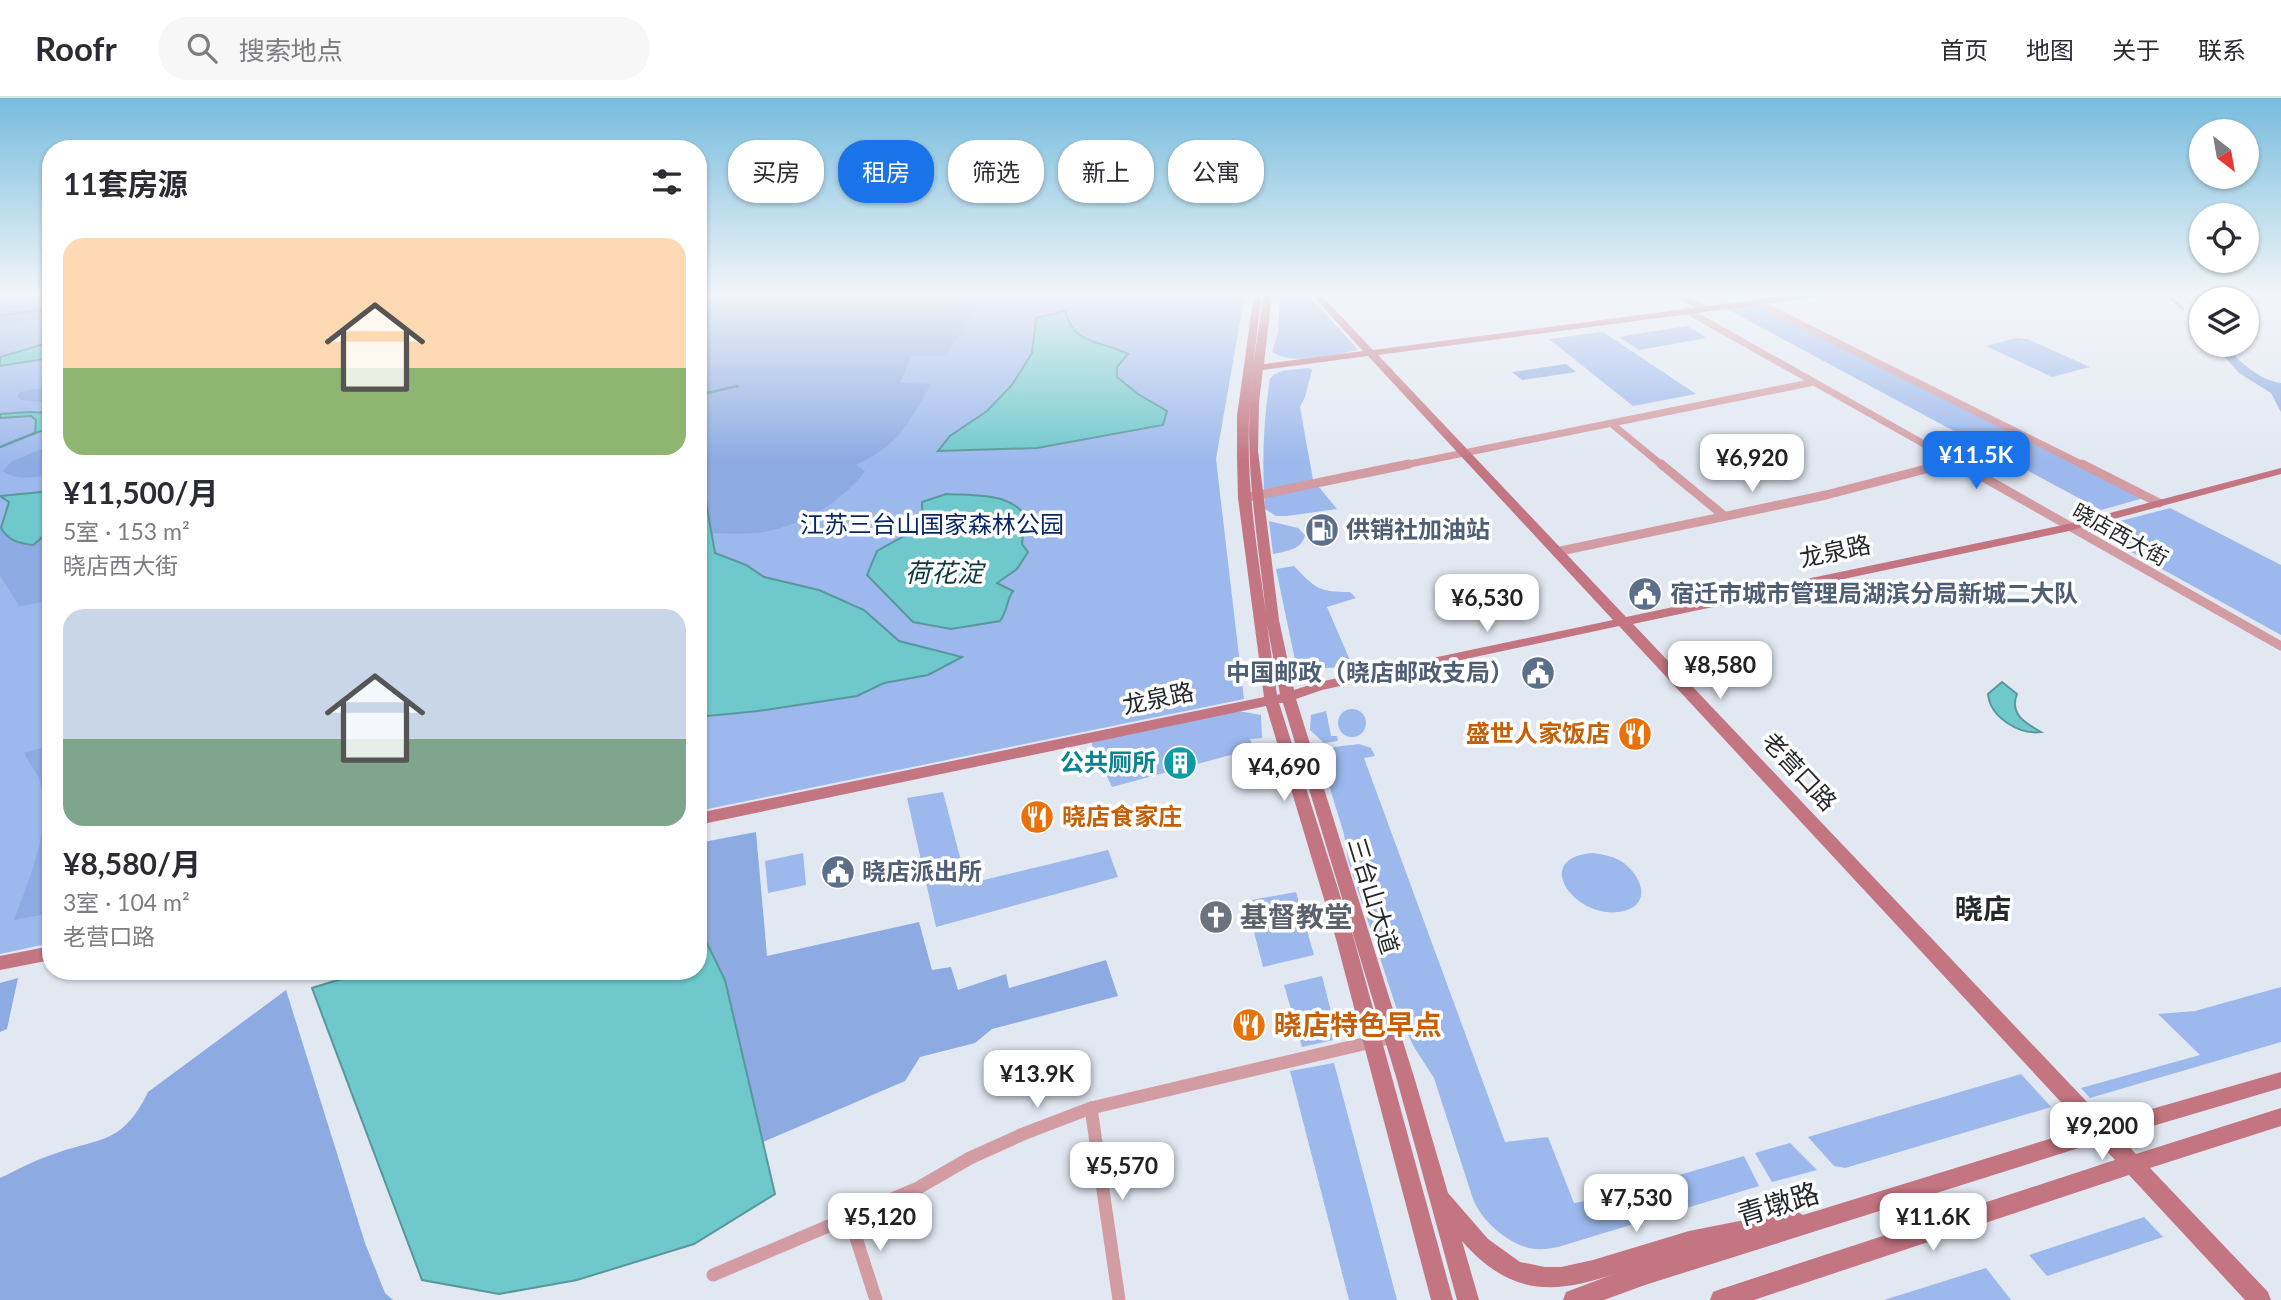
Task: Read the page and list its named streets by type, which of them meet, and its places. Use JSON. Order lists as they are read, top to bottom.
{
  "streets": {
    "street": [
      "晓店西大街",
      "龙泉路",
      "老营口路",
      "三台山大道",
      "青墩路"
    ]
  },
  "crossings": [
    ["晓店西大街", "龙泉路"],
    ["龙泉路", "老营口路"],
    ["龙泉路", "三台山大道"],
    ["老营口路", "青墩路"]
  ],
  "districts": ["晓店"],
  "water": ["荷花淀"],
  "parks": ["江苏三台山国家森林公园"],
  "places": {
    "fuel station": ["供销社加油站"],
    "public building": ["宿迁市城市管理局湖滨分局新城二大队", "中国邮政（晓店邮政支局）", "晓店派出所"],
    "restaurant": ["盛世人家饭店", "晓店食家庄", "晓店特色早点"],
    "building": ["公共厕所"],
    "church": ["基督教堂"]
  },
  "north": "bottom right",
  "page": {
    "header": "Roofr",
    "search": "搜索地点",
    "nav": [
      "首页",
      "地图",
      "关于",
      "联系"
    ],
    "chip": [
      "买房",
      "租房",
      "筛选",
      "新上",
      "公寓"
    ],
    "heading": "11套房源",
    "list": [
      {
        "name": "¥11,500/月",
        "note": "5室 · 153 m² · 晓店西大街"
      },
      {
        "name": "¥8,580/月",
        "note": "3室 · 104 m² · 老营口路"
      }
    ],
    "price": [
      "¥11.5K",
      "¥6,920",
      "¥6,530",
      "¥8,580",
      "¥4,690",
      "¥13.9K",
      "¥9,200",
      "¥5,570",
      "¥7,530",
      "¥5,120",
      "¥11.6K"
    ]
  }
}
